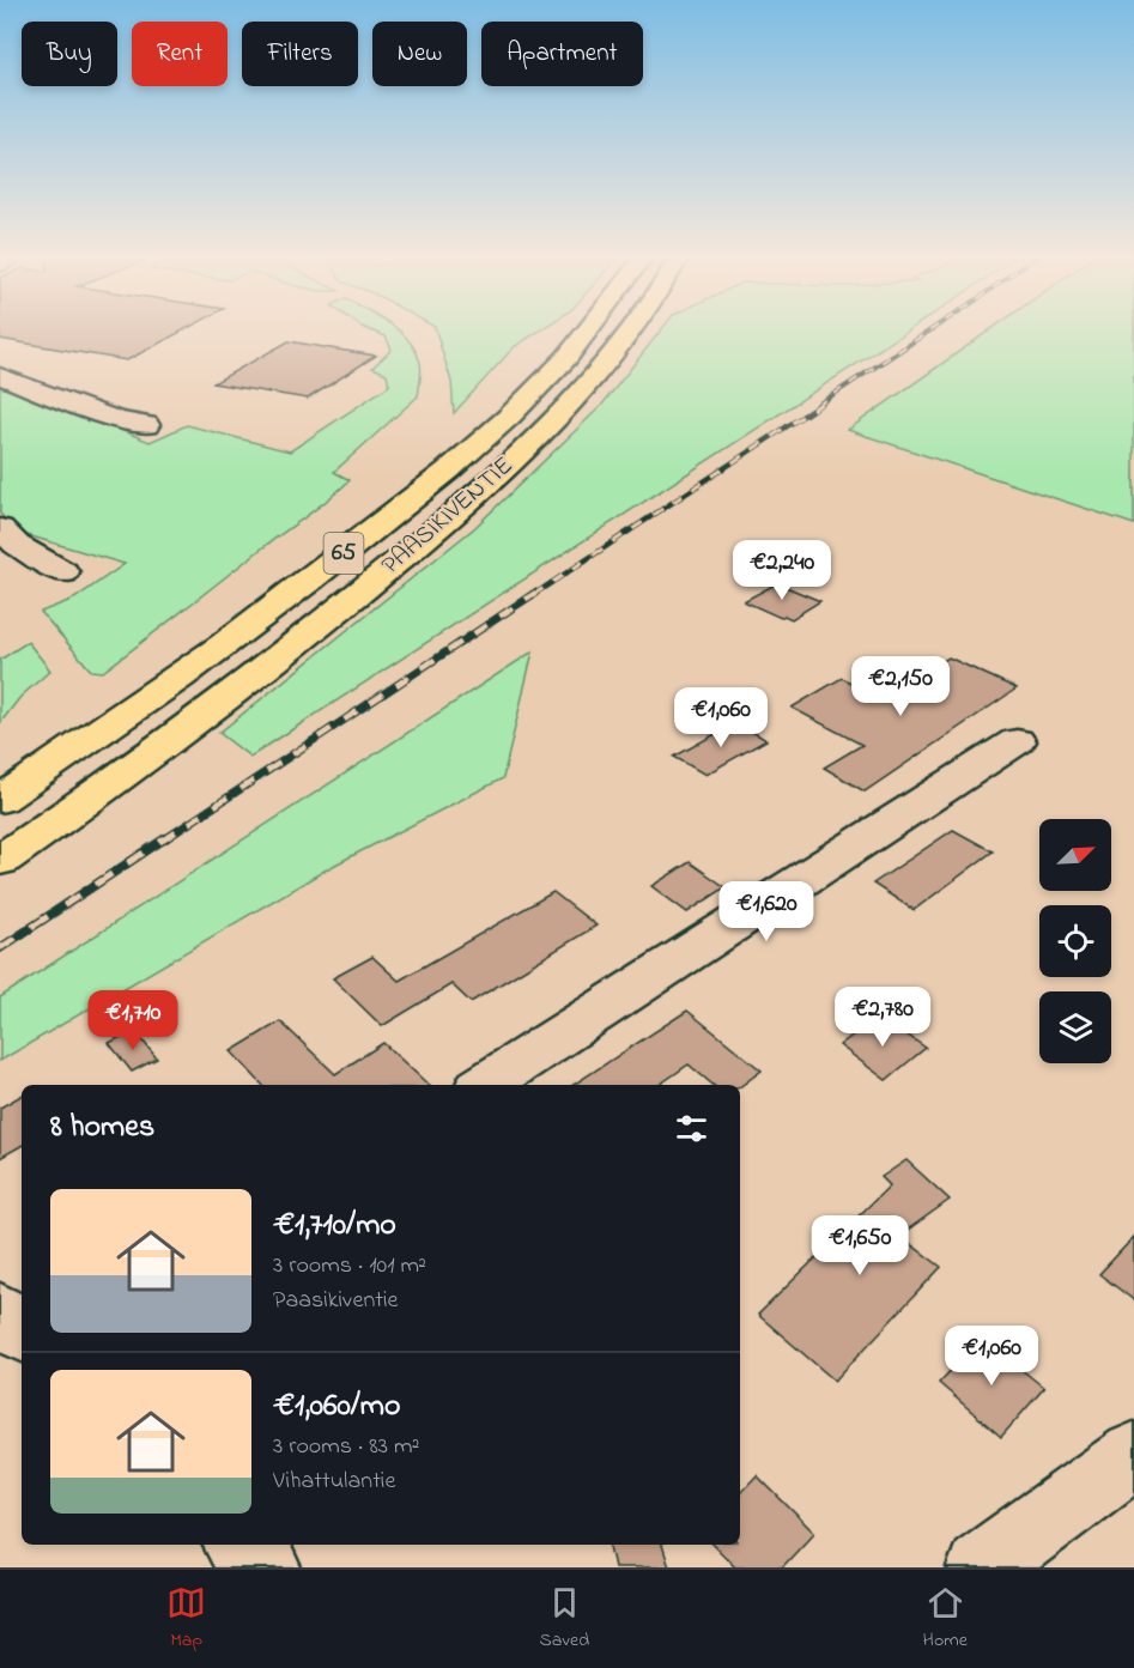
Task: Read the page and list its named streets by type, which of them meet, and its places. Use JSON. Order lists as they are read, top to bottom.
{
  "streets": {
    "highway": ["PAASIKIVENTIE", "65"]
  },
  "north": "top right",
  "page": {
    "chip": [
      "Buy",
      "Rent",
      "Filters",
      "New",
      "Apartment"
    ],
    "price": [
      "€2,240",
      "€2,150",
      "€1,060",
      "€1,620",
      "€2,780",
      "€1,710",
      "€1,650",
      "€1,060"
    ],
    "heading": "8 homes",
    "list": [
      {
        "name": "€1,710/mo",
        "note": "3 rooms · 101 m² · Paasikiventie"
      },
      {
        "name": "€1,060/mo",
        "note": "3 rooms · 83 m² · Vihattulantie"
      }
    ],
    "tabs": ["Map", "Saved", "Home"]
  }
}
